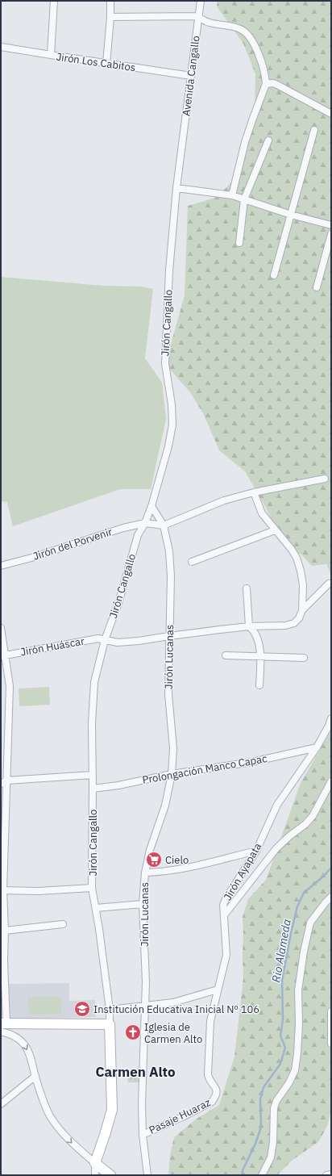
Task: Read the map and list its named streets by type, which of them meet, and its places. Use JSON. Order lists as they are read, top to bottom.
{
  "streets": {
    "street": [
      "Jirón Los Cabitos",
      "Avenida Cangallo",
      "Jirón Cangallo",
      "Jirón del Porvenir",
      "Jirón Huáscar",
      "Jirón Lucanas",
      "Prolongación Manco Capac",
      "Jirón Ayapata",
      "Pasaje Huaraz"
    ]
  },
  "crossings": [
    ["Jirón Los Cabitos", "Avenida Cangallo"],
    ["Avenida Cangallo", "Jirón Cangallo"],
    ["Jirón Cangallo", "Jirón del Porvenir"],
    ["Jirón Cangallo", "Jirón Huáscar"],
    ["Jirón Cangallo", "Jirón Lucanas"],
    ["Jirón Cangallo", "Prolongación Manco Capac"],
    ["Jirón del Porvenir", "Jirón Lucanas"],
    ["Jirón Huáscar", "Jirón Lucanas"],
    ["Jirón Lucanas", "Prolongación Manco Capac"],
    ["Jirón Lucanas", "Pasaje Huaraz"],
    ["Prolongación Manco Capac", "Jirón Ayapata"],
    ["Jirón Ayapata", "Pasaje Huaraz"]
  ],
  "districts": ["Carmen Alto"],
  "water": ["Rio Alameda"],
  "places": {
    "supermarket": ["Cielo"],
    "school or university": ["Institución Educativa Inicial Nº 106"],
    "church": ["Iglesia de Carmen Alto"]
  }
}
